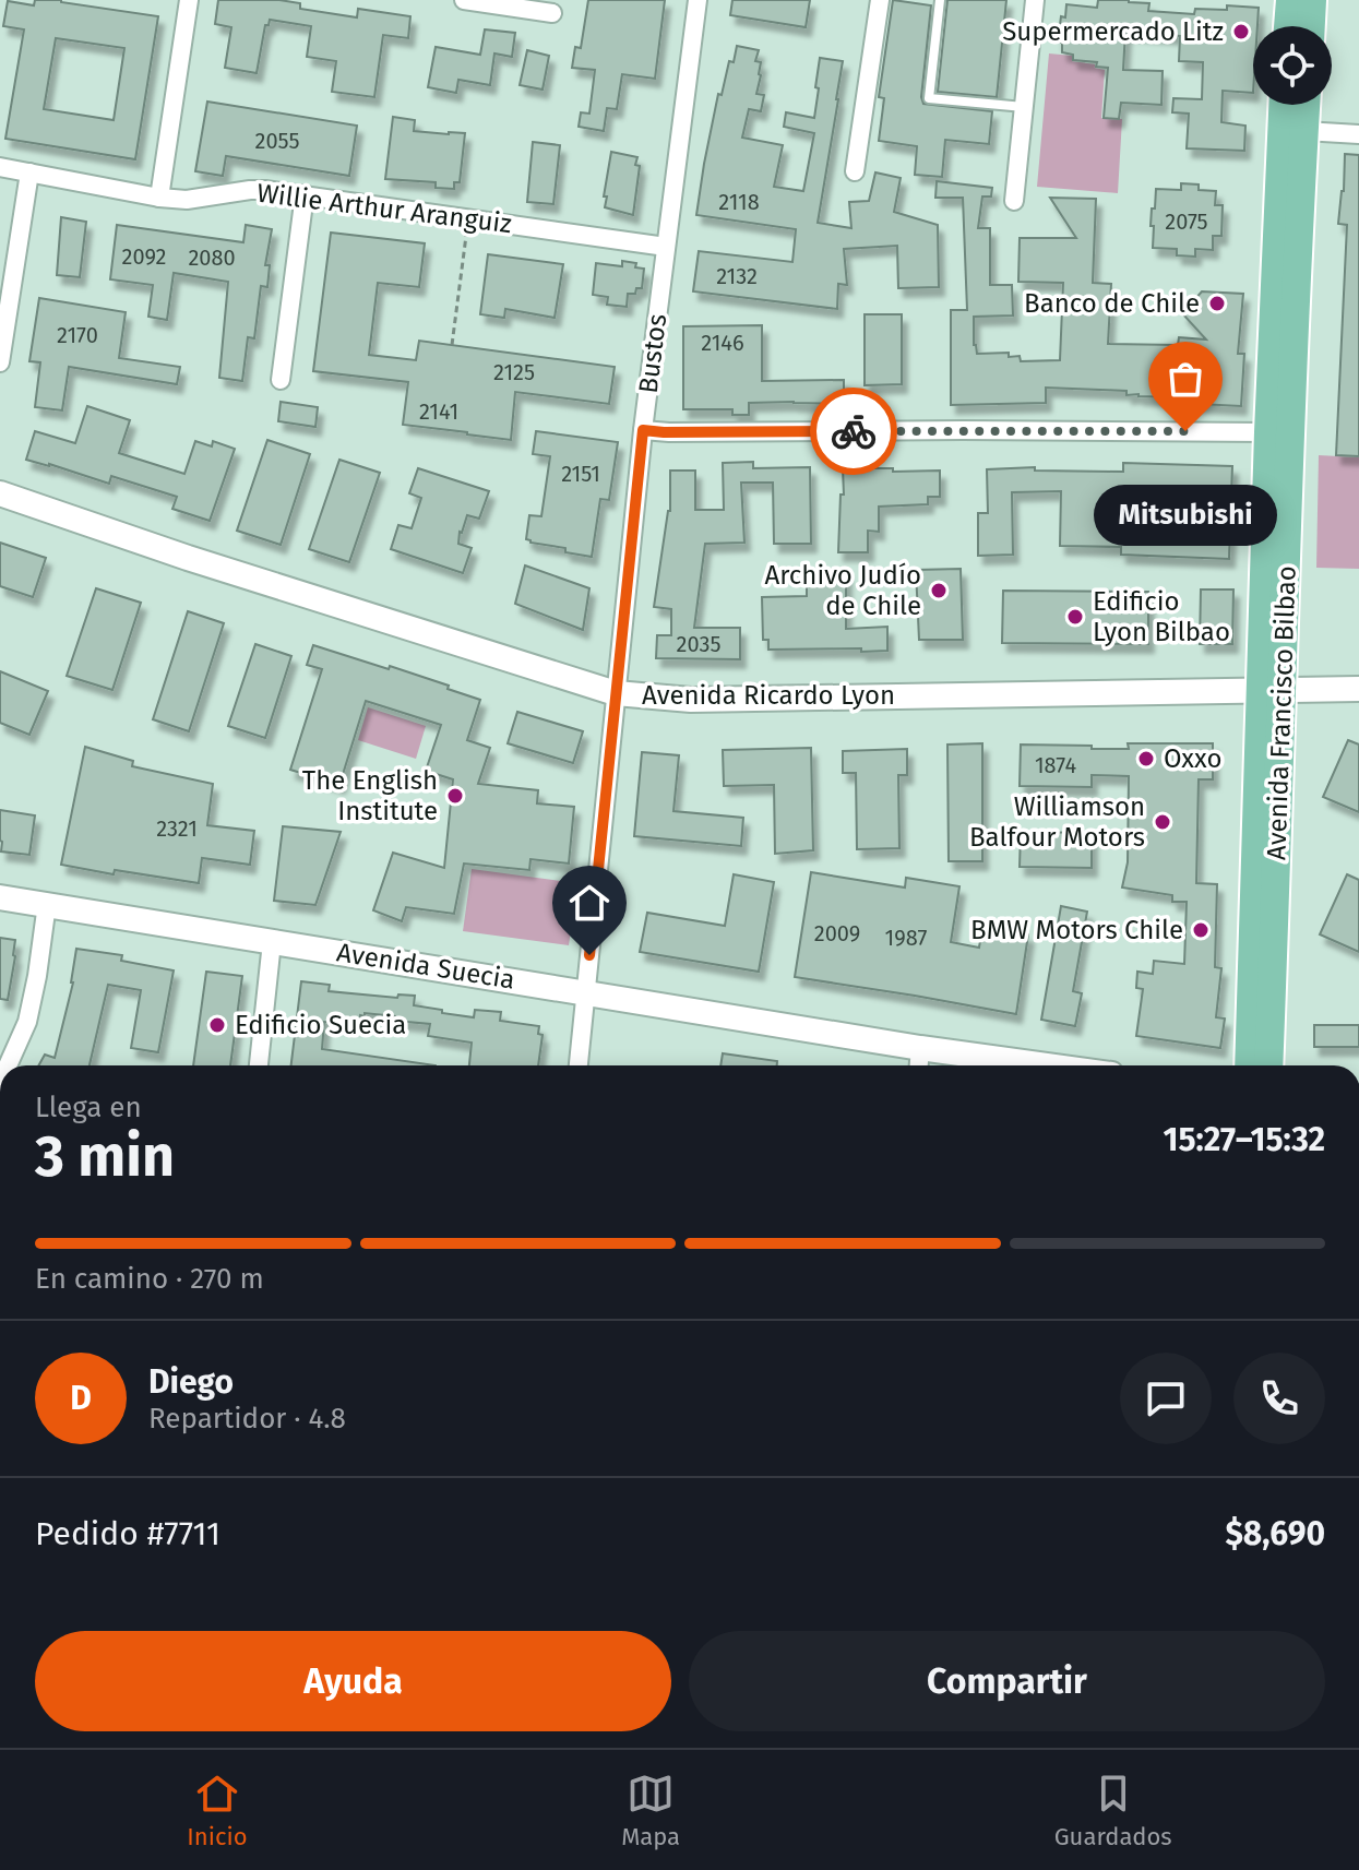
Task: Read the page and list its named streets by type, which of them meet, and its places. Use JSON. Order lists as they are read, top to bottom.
{
  "streets": {
    "main road": ["Avenida Francisco Bilbao"],
    "street": [
      "Willie Arthur Aranguiz",
      "Bustos",
      "Avenida Ricardo Lyon",
      "Avenida Suecia"
    ]
  },
  "crossings": [
    ["Willie Arthur Aranguiz", "Bustos"],
    ["Bustos", "Avenida Ricardo Lyon"],
    ["Bustos", "Avenida Suecia"],
    ["Avenida Ricardo Lyon", "Avenida Francisco Bilbao"]
  ],
  "places": [
    "Supermercado Litz",
    "Banco de Chile",
    "Mitsubishi",
    "Archivo Judío de Chile",
    "Edificio Lyon Bilbao",
    "Oxxo",
    "The English Institute",
    "Williamson Balfour Motors",
    "BMW Motors Chile",
    "Edificio Suecia"
  ],
  "house_numbers": [
    "2055",
    "2118",
    "2075",
    "2092",
    "2080",
    "2132",
    "2170",
    "2146",
    "2125",
    "2141",
    "2151",
    "2035",
    "1874",
    "2321",
    "2009",
    "1987"
  ],
  "page": {
    "bubble": "Mitsubishi",
    "heading": ["3 min", "Llega en", "15:27–15:32"],
    "panel": [
      "Diego",
      "Repartidor · 4.8",
      "Pedido #7711",
      "$8,690"
    ],
    "bar": "En camino · 270 m",
    "round": "D",
    "buttons": ["Ayuda", "Compartir"],
    "tabs": ["Inicio", "Mapa", "Guardados"]
  }
}
